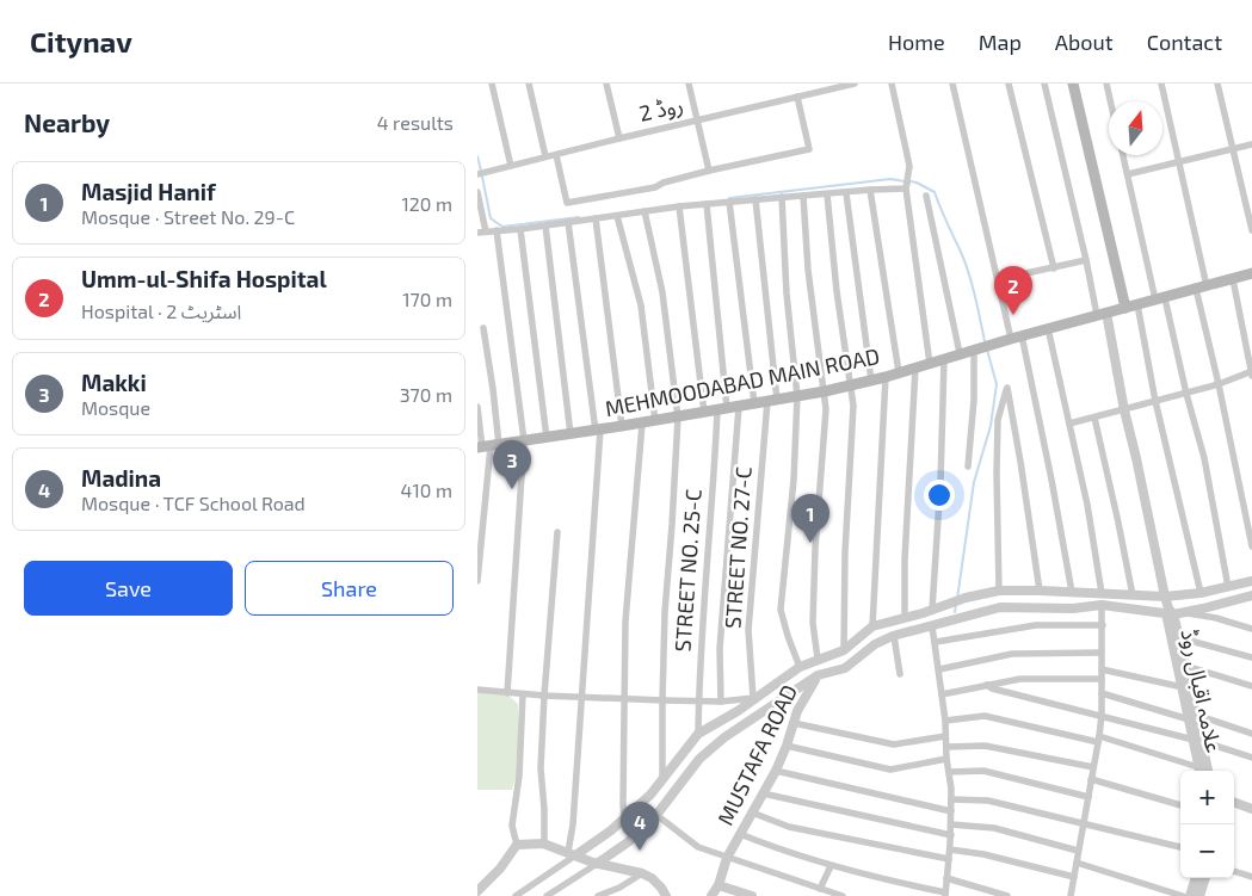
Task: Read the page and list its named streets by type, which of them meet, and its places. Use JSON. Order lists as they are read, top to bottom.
{
  "streets": {
    "main road": ["MEHMOODABAD MAIN ROAD"],
    "street": [
      "روڈ 2",
      "STREET NO. 27-C",
      "STREET NO. 25-C",
      "علامہ اقبال روڈ",
      "MUSTAFA ROAD"
    ]
  },
  "crossings": [
    ["MEHMOODABAD MAIN ROAD", "STREET NO. 27-C"],
    ["MEHMOODABAD MAIN ROAD", "STREET NO. 25-C"],
    ["MEHMOODABAD MAIN ROAD", "علامہ اقبال روڈ"]
  ],
  "north": "top",
  "page": {
    "header": "Citynav",
    "nav": [
      "Home",
      "Map",
      "About",
      "Contact"
    ],
    "heading": ["Nearby", "4 results"],
    "list": [
      {
        "mark": "1",
        "name": "Masjid Hanif",
        "note": "Mosque · Street No. 29-C",
        "value": "120 m"
      },
      {
        "mark": "2",
        "name": "Umm-ul-Shifa Hospital",
        "note": "Hospital · اسٹریٹ 2",
        "value": "170 m"
      },
      {
        "mark": "3",
        "name": "Makki",
        "note": "Mosque",
        "value": "370 m"
      },
      {
        "mark": "4",
        "name": "Madina",
        "note": "Mosque · TCF School Road",
        "value": "410 m"
      }
    ],
    "pins": [
      "2",
      "3",
      "1",
      "4"
    ],
    "buttons": ["Save", "Share"],
    "map_buttons": ["+", "−"]
  }
}
